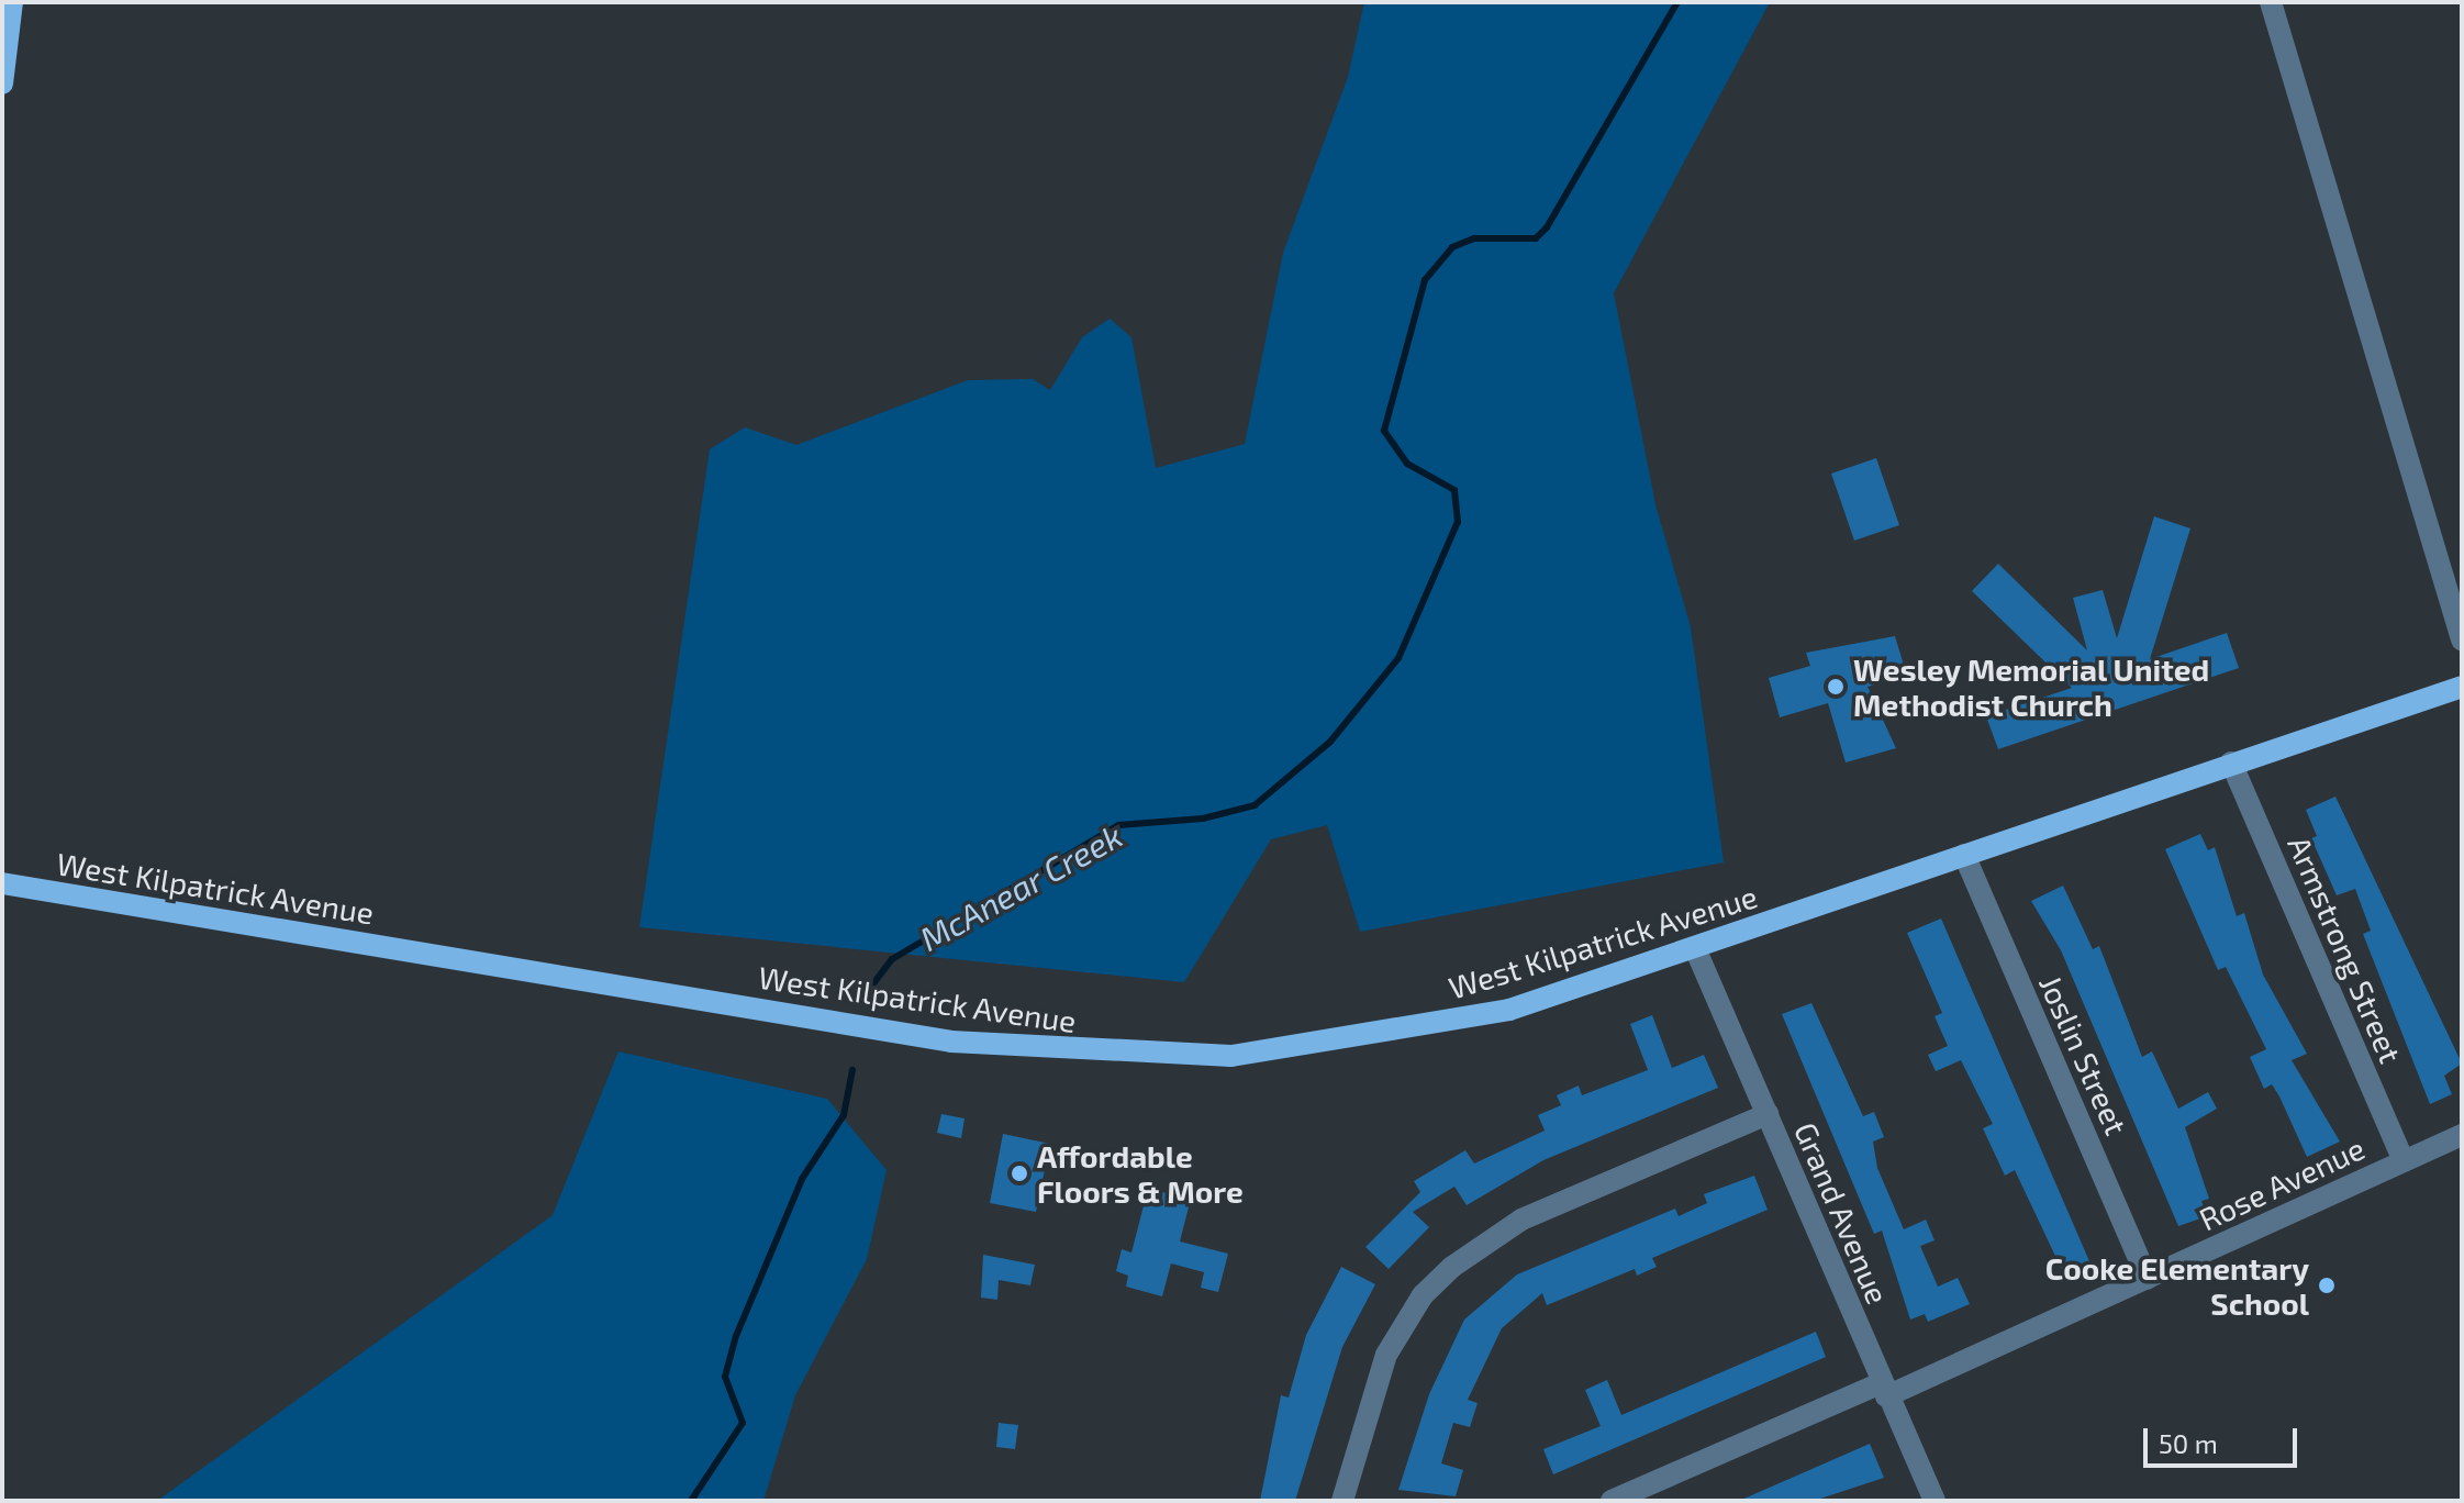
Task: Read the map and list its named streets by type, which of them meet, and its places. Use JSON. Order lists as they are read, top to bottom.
{
  "streets": {
    "main road": ["West Kilpatrick Avenue"],
    "street": [
      "Armstrong Street",
      "Joslin Street",
      "Rose Avenue",
      "Grand Avenue"
    ]
  },
  "crossings": [
    ["West Kilpatrick Avenue", "Armstrong Street"],
    ["West Kilpatrick Avenue", "Joslin Street"],
    ["West Kilpatrick Avenue", "Grand Avenue"],
    ["Armstrong Street", "Rose Avenue"],
    ["Joslin Street", "Rose Avenue"],
    ["Rose Avenue", "Grand Avenue"]
  ],
  "water": ["McAnear Creek"],
  "places": ["Wesley Memorial United Methodist Church", "Affordable Floors & More", "Cooke Elementary School"],
  "scale_bar": "50 m"
}
